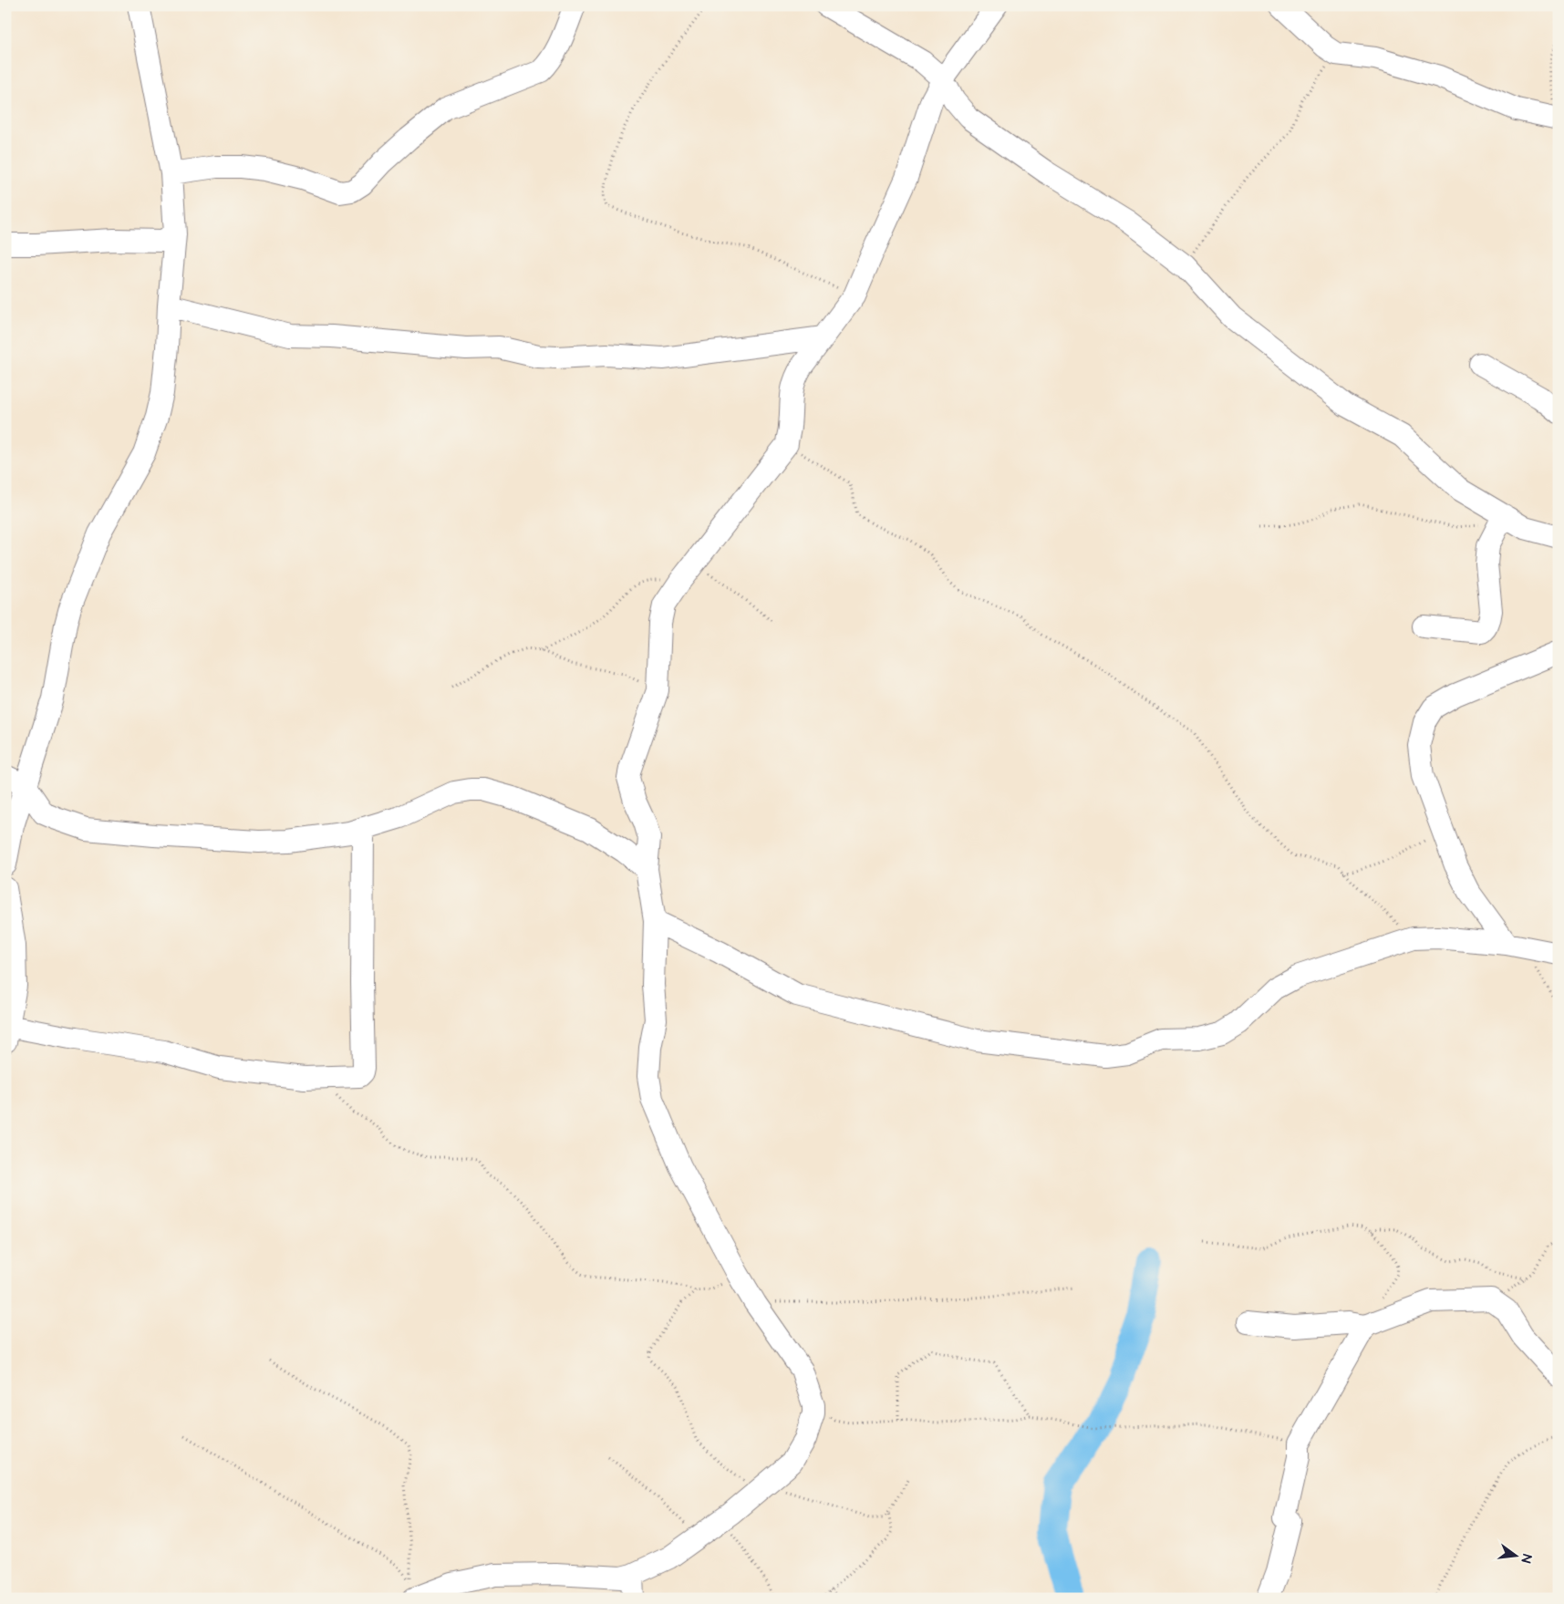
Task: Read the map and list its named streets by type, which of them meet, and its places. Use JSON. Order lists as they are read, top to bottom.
{
  "north": "right"
}
